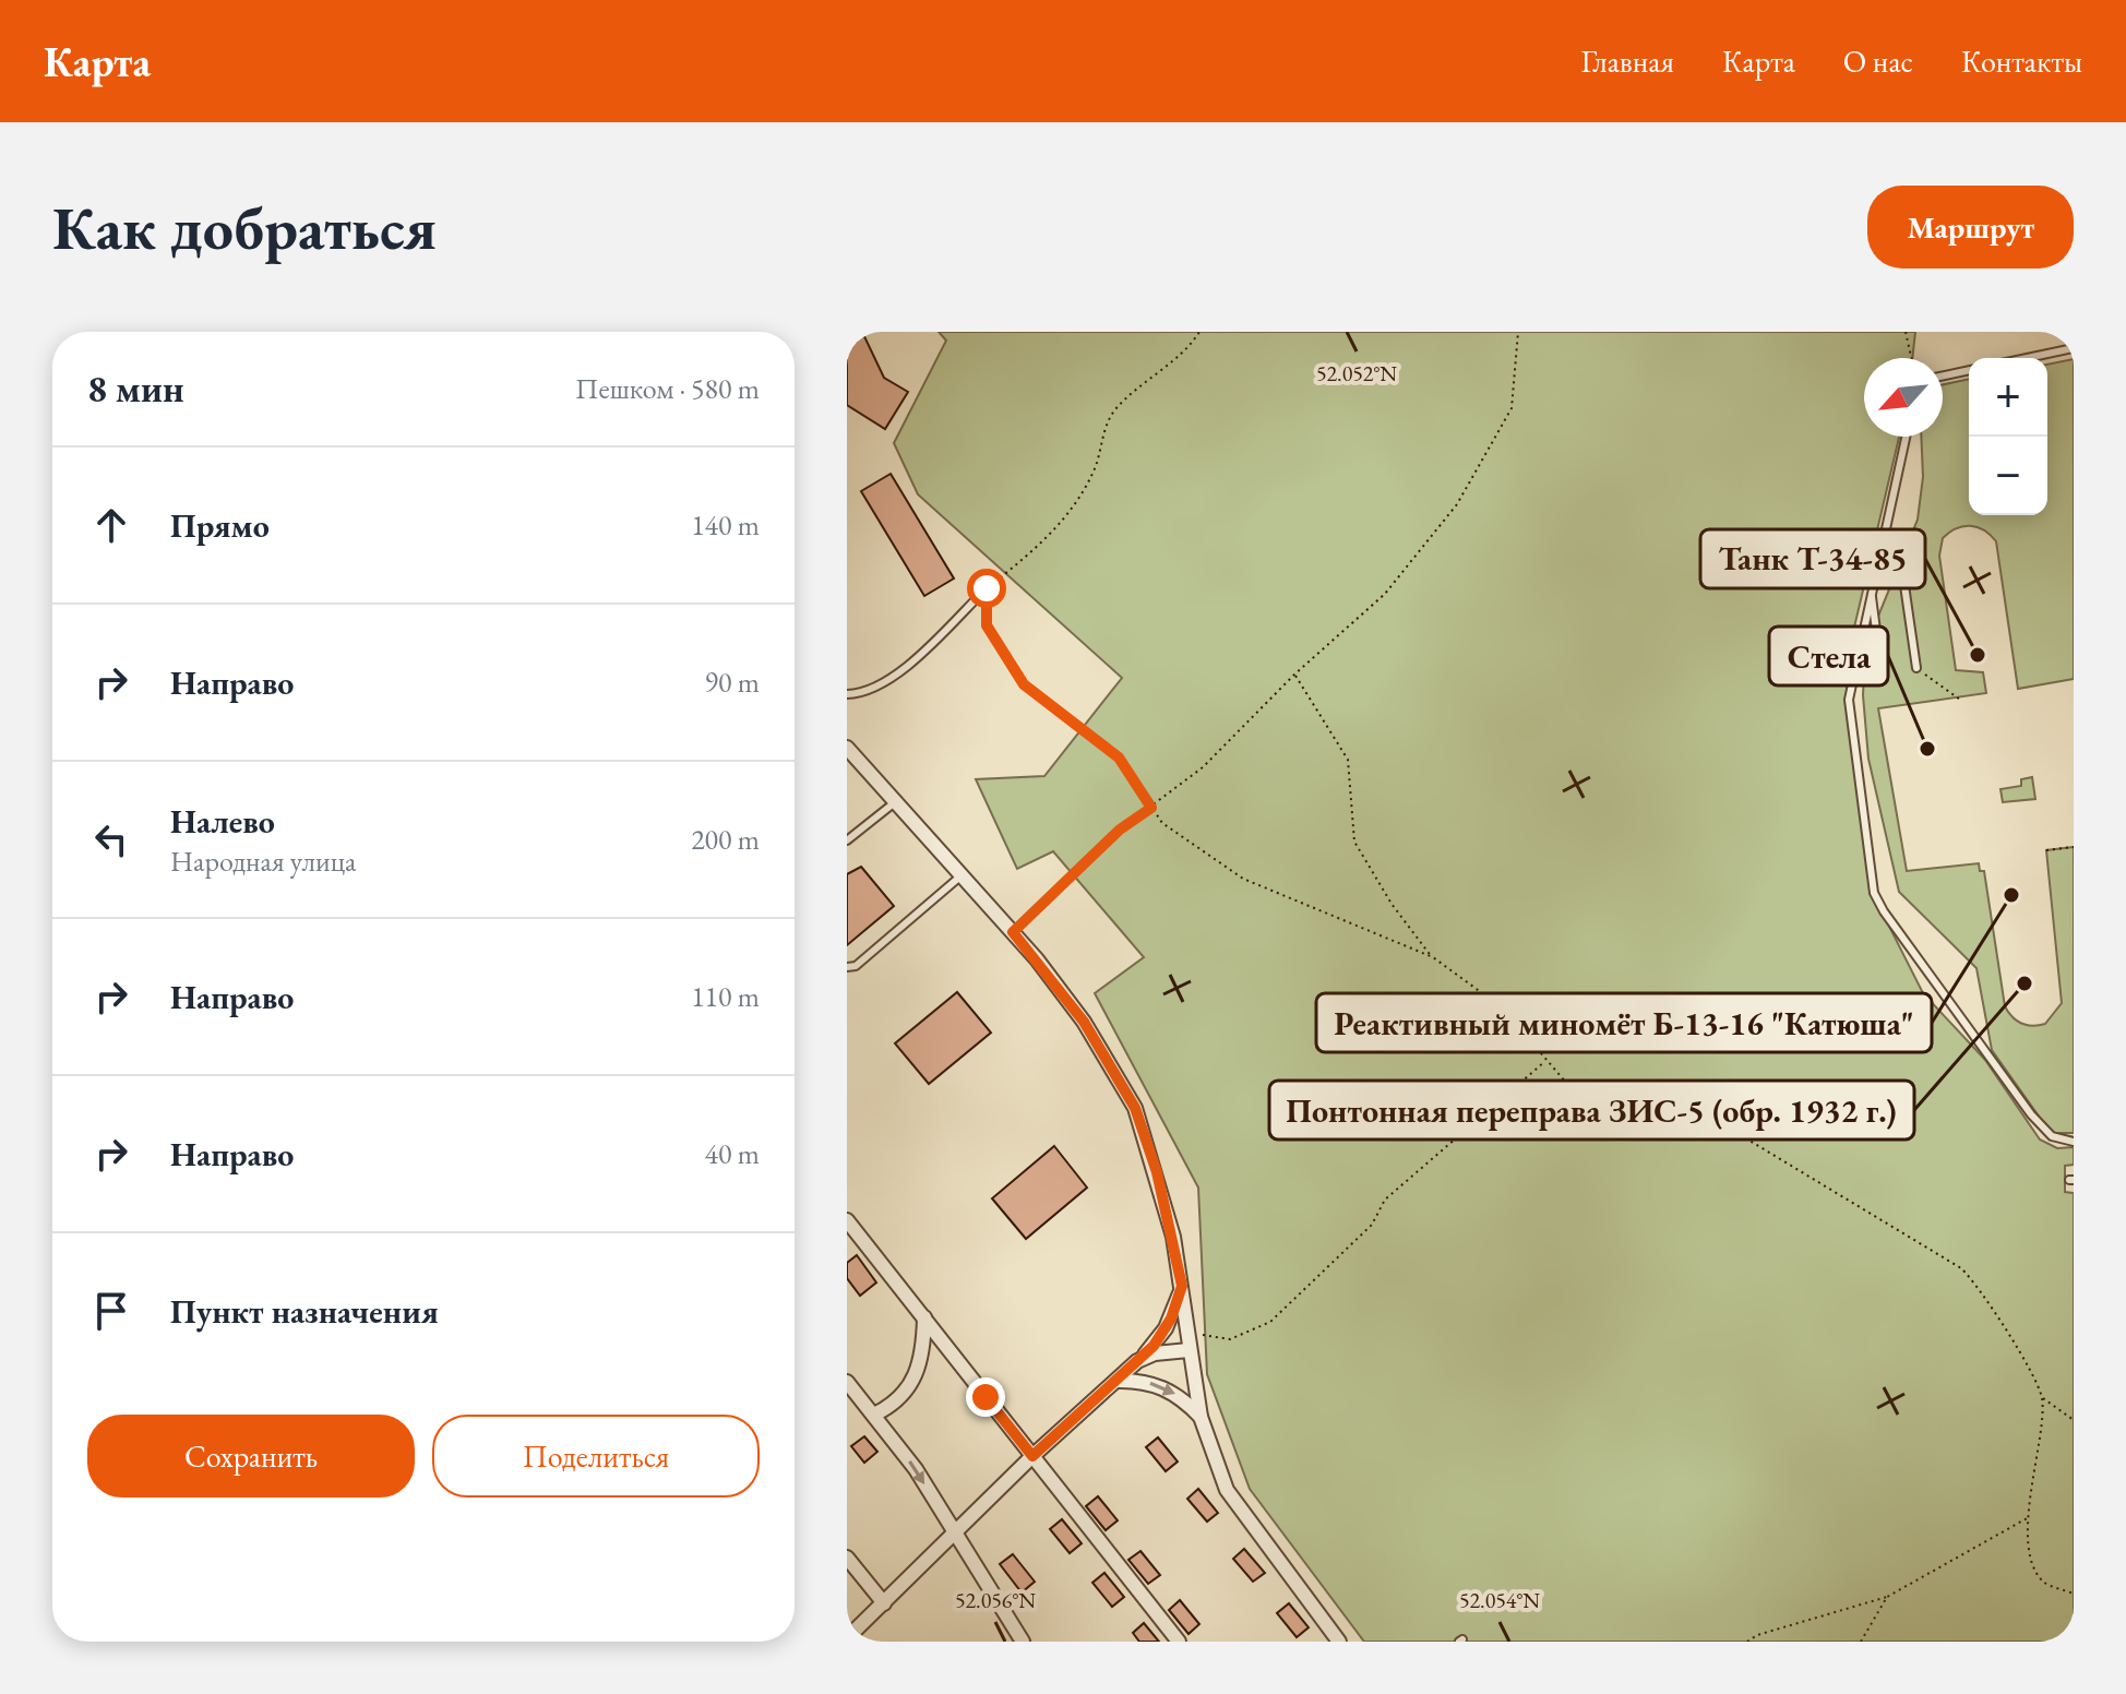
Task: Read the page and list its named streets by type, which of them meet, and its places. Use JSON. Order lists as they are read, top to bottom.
{
  "places": [
    "Танк Т-34-85",
    "Стела",
    "Реактивный миномёт Б-13-16 \"Катюша\"",
    "Понтонная переправа ЗИС-5 (обр. 1932 г.)"
  ],
  "north": "bottom left",
  "page": {
    "header": "Карта",
    "nav": [
      "Главная",
      "Карта",
      "О нас",
      "Контакты"
    ],
    "buttons": [
      "Маршрут",
      ["Сохранить", "Поделиться"]
    ],
    "title": "Как добраться",
    "heading": ["8 мин", "Пешком · 580 m"],
    "map_buttons": ["+", "−"],
    "list": [
      ["Прямо", "140 m"],
      ["Направо", "90 m"],
      ["Налево", "Народная улица", "200 m"],
      ["Направо", "110 m"],
      ["Направо", "40 m"],
      "Пункт назначения"
    ]
  },
  "coordinates": ["52.052°N", "52.056°N", "52.054°N"]
}
